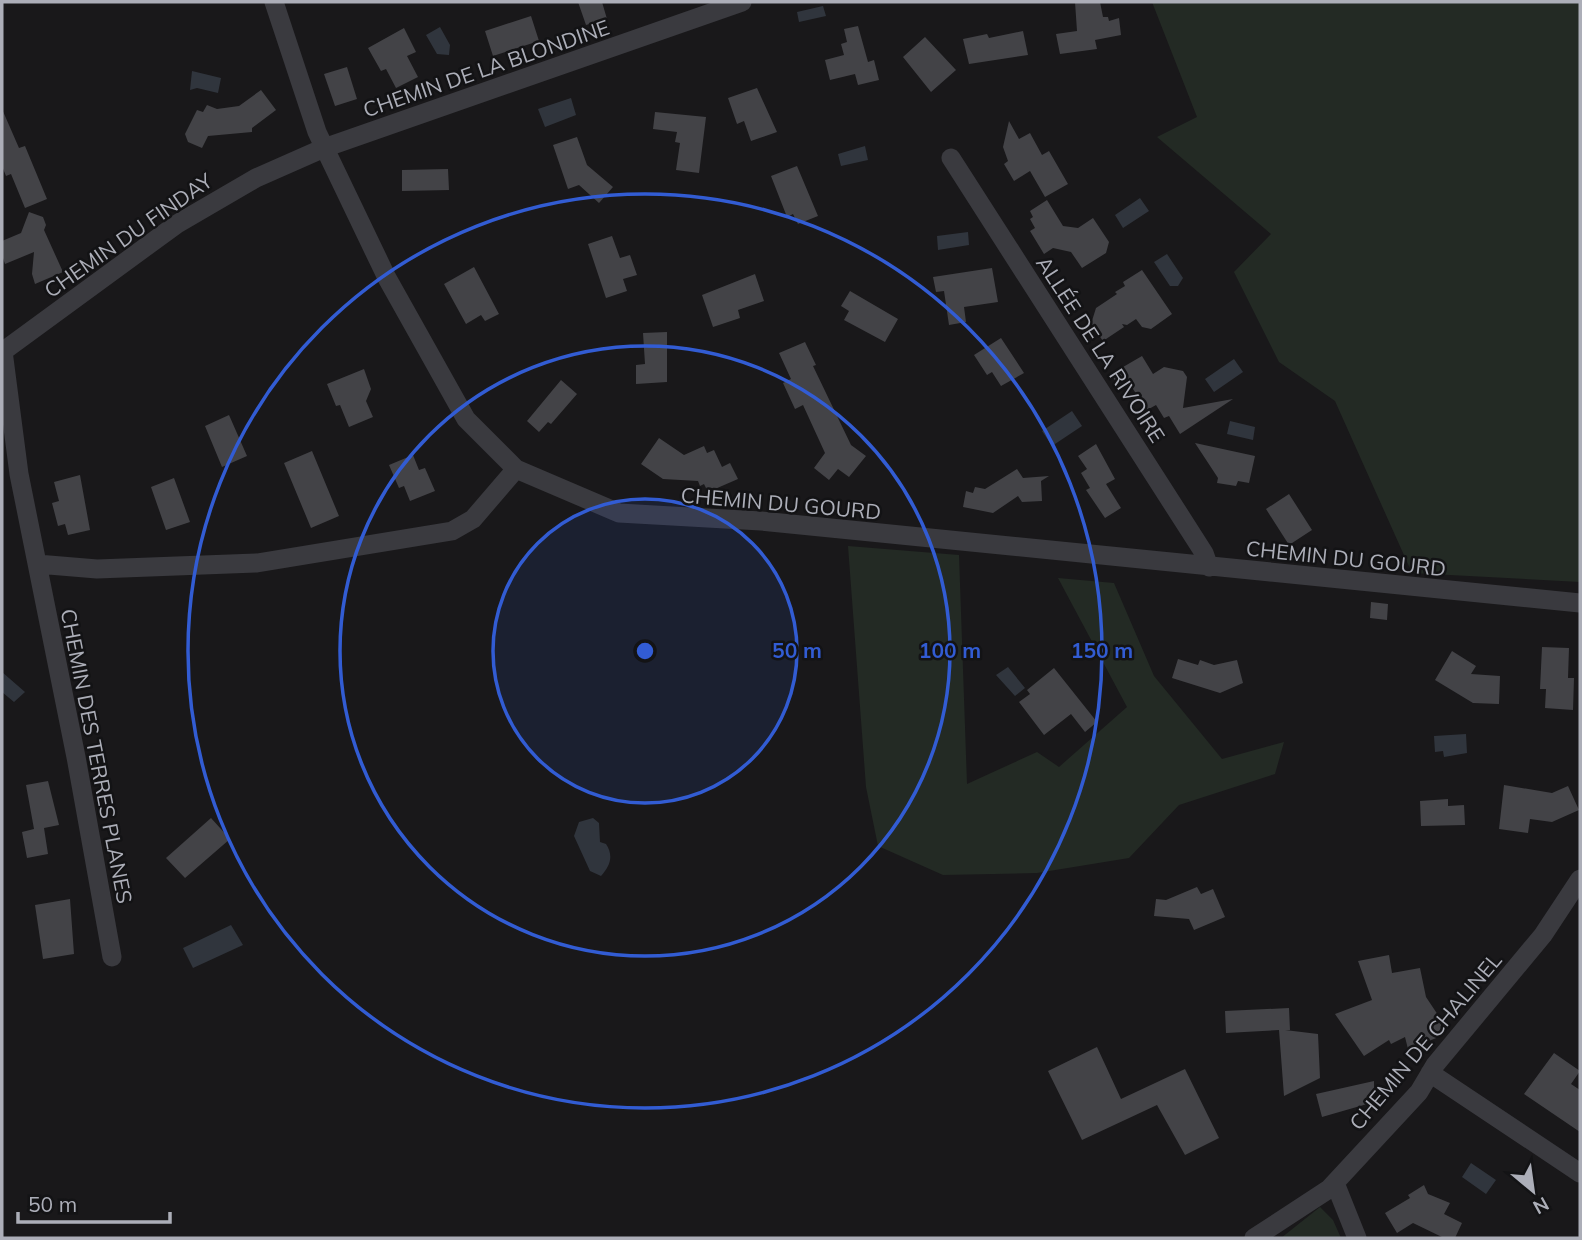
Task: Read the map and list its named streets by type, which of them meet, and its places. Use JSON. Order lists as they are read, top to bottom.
{
  "streets": {
    "street": [
      "CHEMIN DE LA BLONDINE",
      "CHEMIN DU FINDAY",
      "ALLÉE DE LA RIVOIRE",
      "CHEMIN DU GOURD",
      "CHEMIN DES TERRES PLANES",
      "CHEMIN DE CHALINEL"
    ]
  },
  "crossings": [
    ["CHEMIN DE LA BLONDINE", "CHEMIN DU FINDAY"],
    ["CHEMIN DE LA BLONDINE", "CHEMIN DU GOURD"],
    ["CHEMIN DU FINDAY", "CHEMIN DU GOURD"],
    ["CHEMIN DU FINDAY", "CHEMIN DES TERRES PLANES"],
    ["ALLÉE DE LA RIVOIRE", "CHEMIN DU GOURD"]
  ],
  "scale_bar": "50 m",
  "north": "bottom right",
  "rings": ["50 m", "100 m", "150 m"]
}
